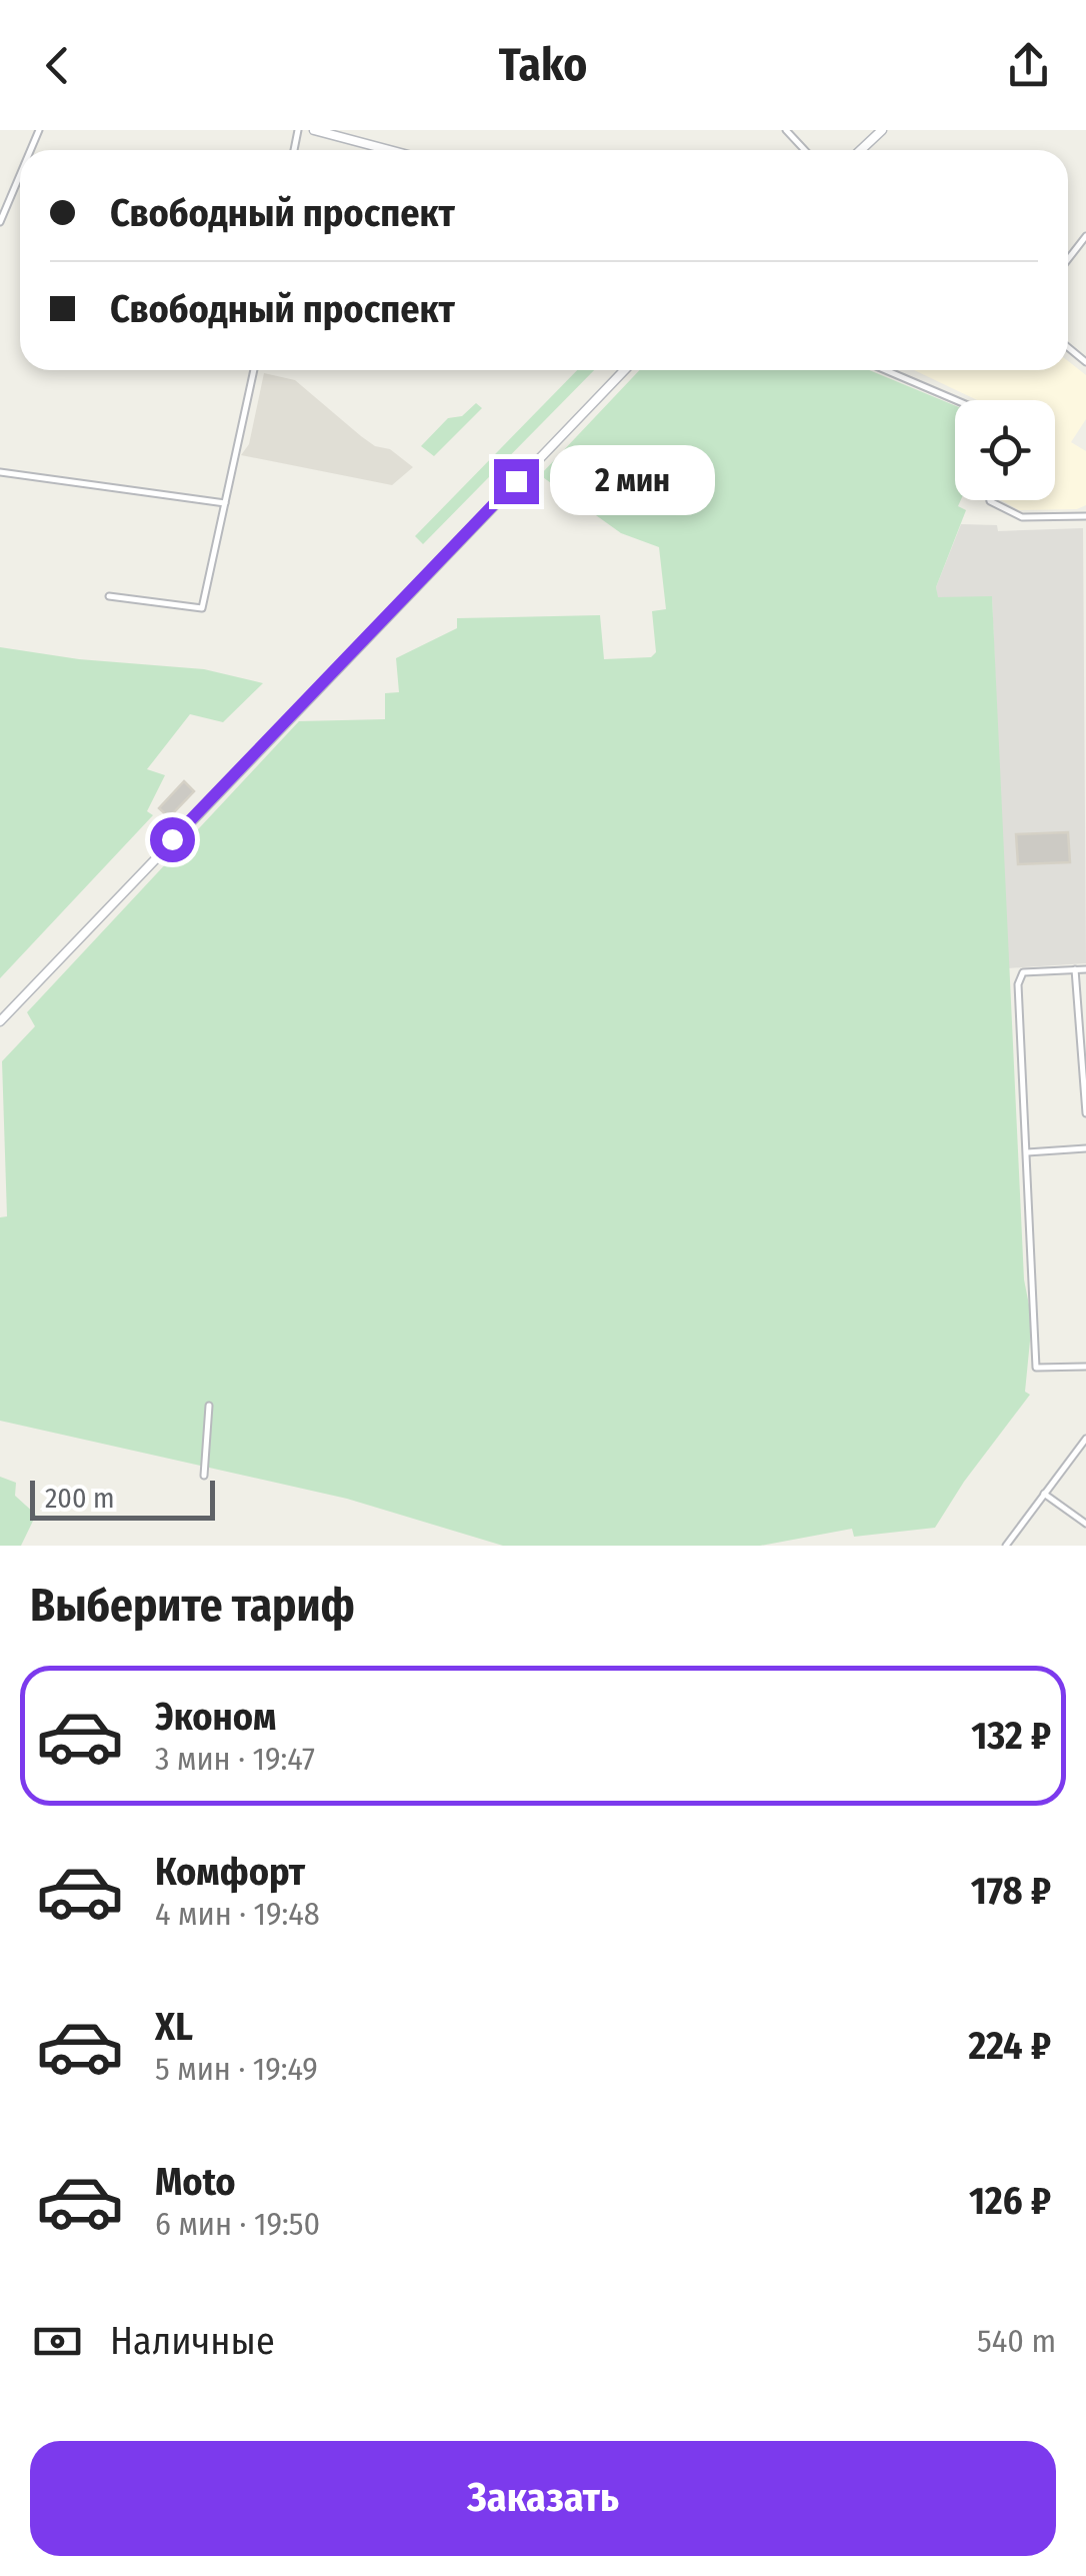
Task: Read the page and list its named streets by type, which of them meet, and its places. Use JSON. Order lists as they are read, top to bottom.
{
  "scale_bar": "200 m",
  "page": {
    "header": "Tako",
    "banner": ["Свободный проспект", "Свободный проспект"],
    "bubble": "2 мин",
    "scale": "200 m",
    "heading": "Выберите тариф",
    "list": [
      {
        "name": "Эконом",
        "note": "3 мин · 19:47",
        "value": "132 ₽"
      },
      {
        "name": "Комфорт",
        "note": "4 мин · 19:48",
        "value": "178 ₽"
      },
      {
        "name": "XL",
        "note": "5 мин · 19:49",
        "value": "224 ₽"
      },
      {
        "name": "Moto",
        "note": "6 мин · 19:50",
        "value": "126 ₽"
      }
    ],
    "pay": ["Наличные", "540 m"],
    "buttons": "Заказать"
  }
}
